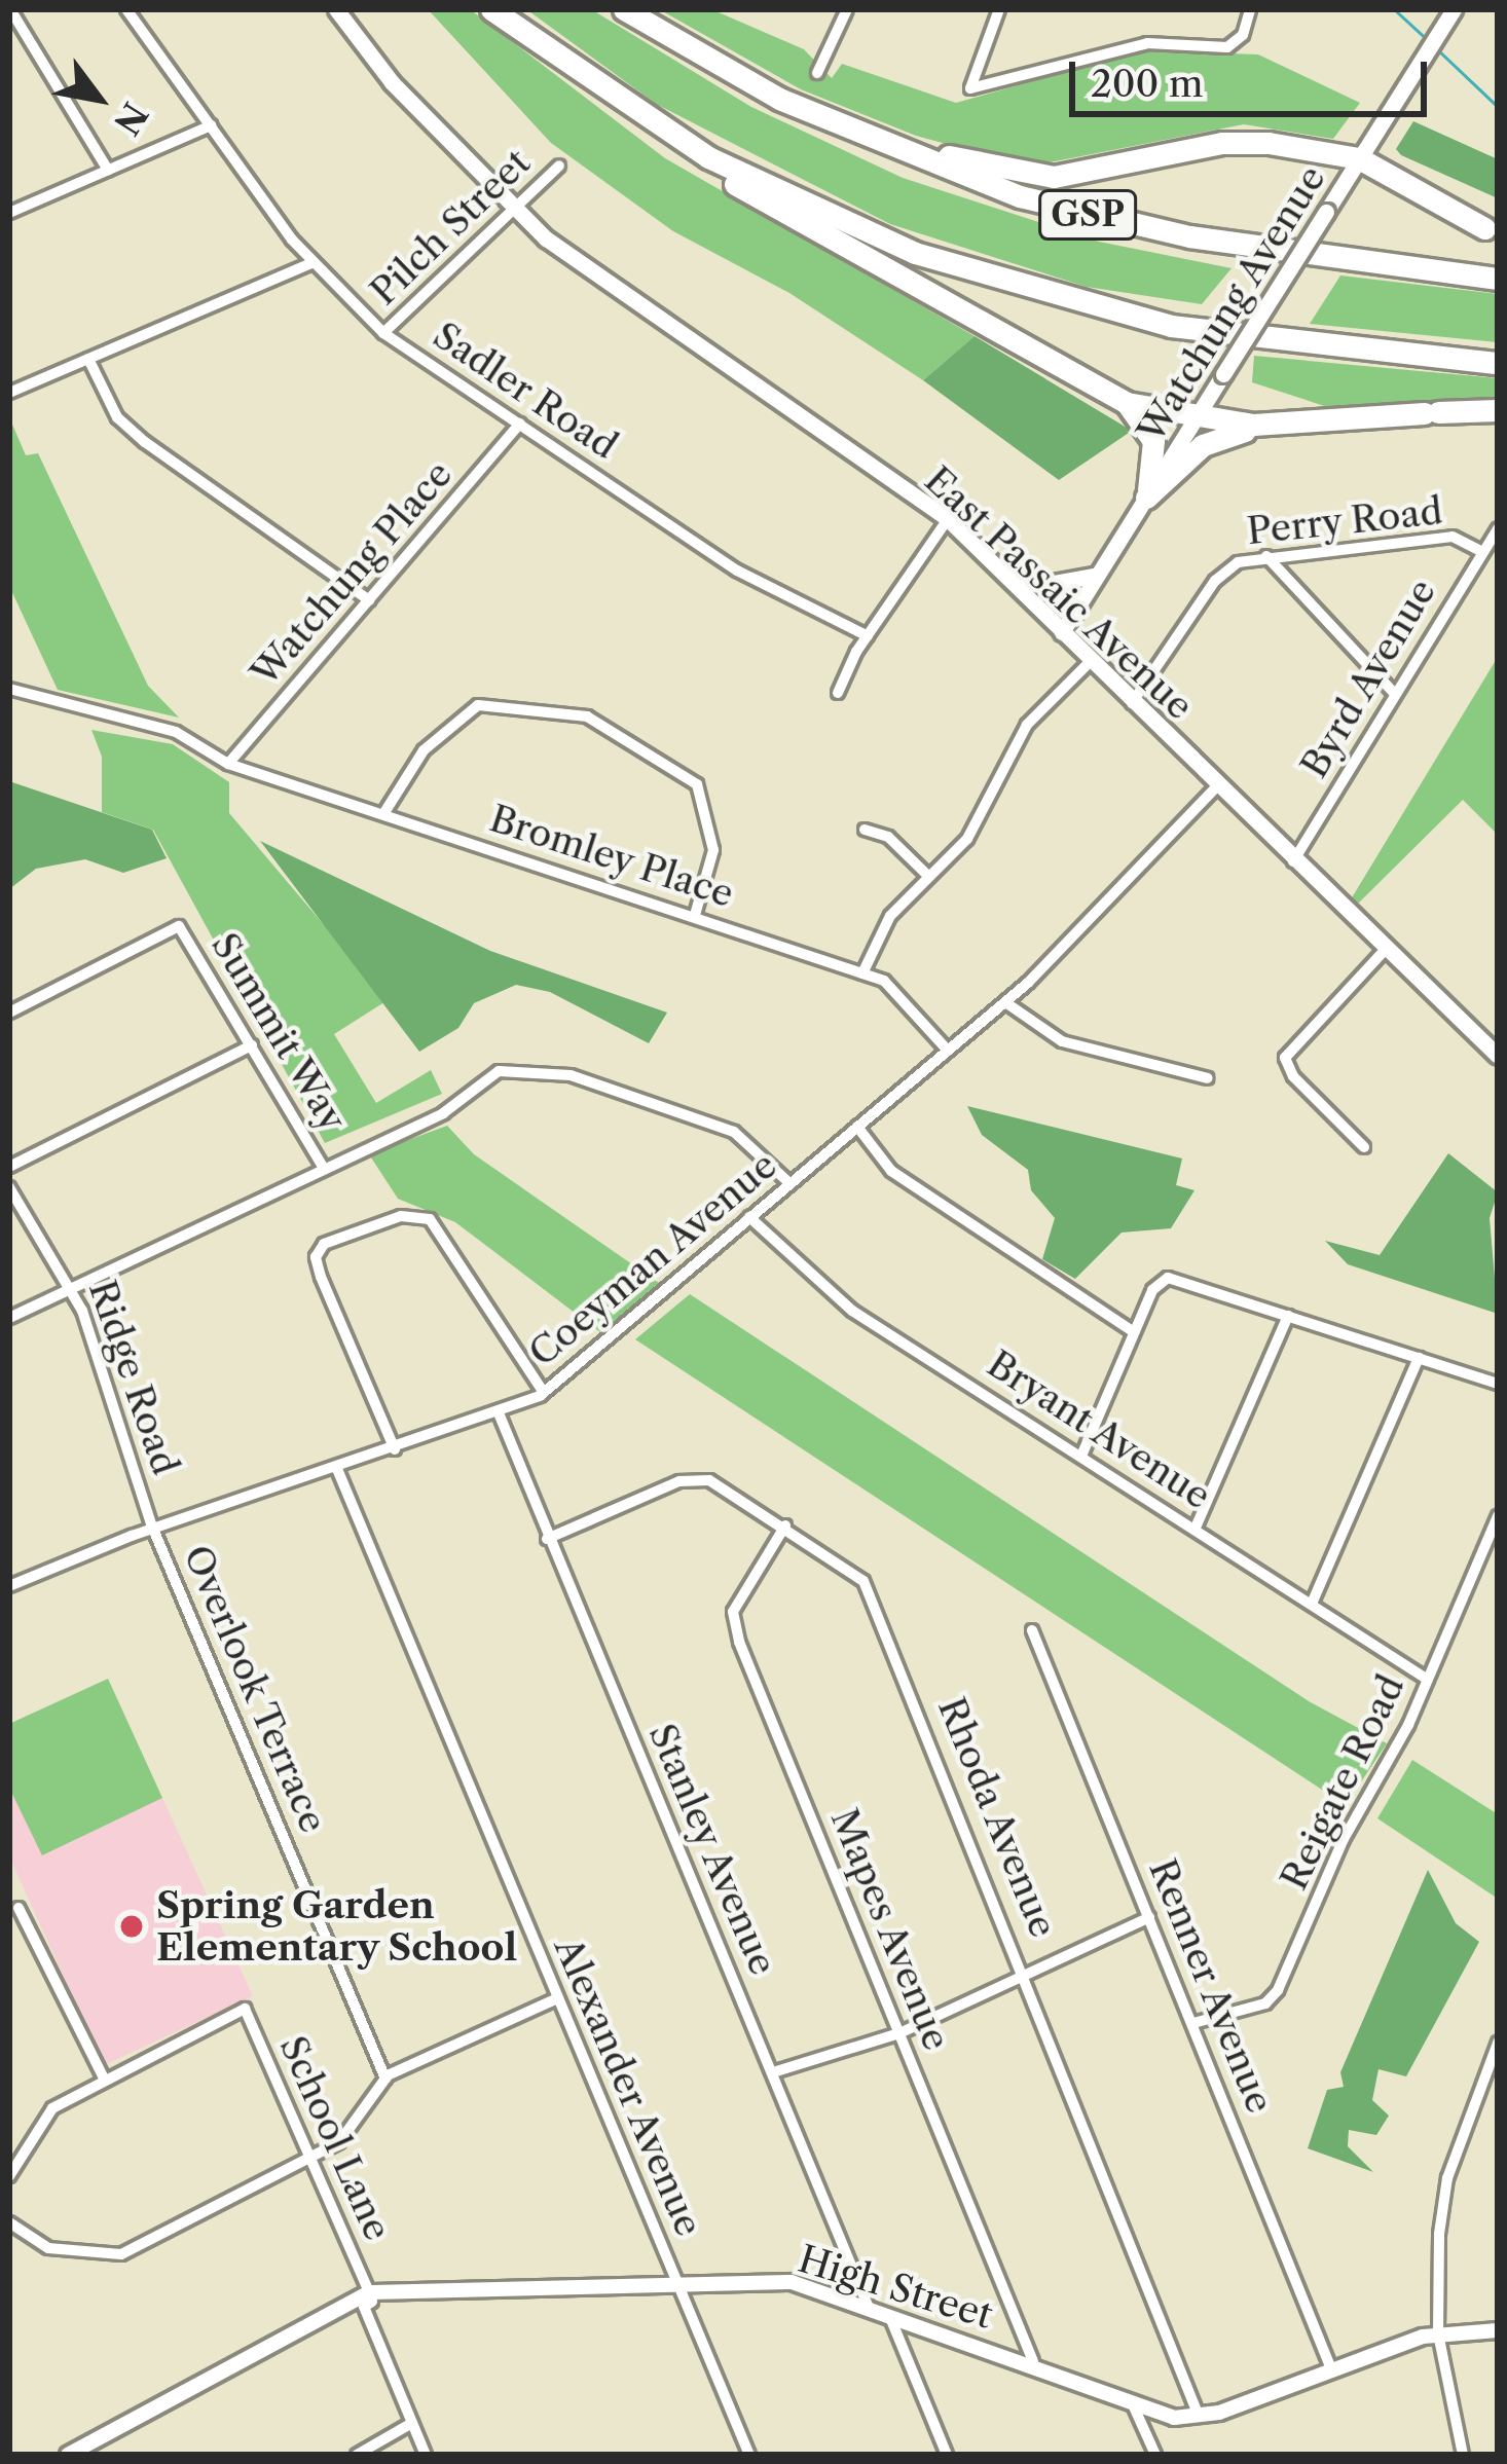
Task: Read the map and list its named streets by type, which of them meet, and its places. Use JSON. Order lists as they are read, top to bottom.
{
  "streets": {
    "highway": ["GSP"],
    "main road": ["Watchung Avenue", "East Passaic Avenue"],
    "street": [
      "Pilch Street",
      "Sadler Road",
      "Perry Road",
      "Watchung Place",
      "Byrd Avenue",
      "Bromley Place",
      "Summit Way",
      "Coeyman Avenue",
      "Ridge Road",
      "Bryant Avenue",
      "Overlook Terrace",
      "Reigate Road",
      "Rhoda Avenue",
      "Stanley Avenue",
      "Mapes Avenue",
      "Renner Avenue",
      "Alexander Avenue",
      "School Lane",
      "High Street"
    ]
  },
  "crossings": [
    ["Pilch Street", "Sadler Road"],
    ["Pilch Street", "East Passaic Avenue"],
    ["Watchung Avenue", "East Passaic Avenue"],
    ["Sadler Road", "Watchung Place"],
    ["Perry Road", "East Passaic Avenue"],
    ["Perry Road", "Byrd Avenue"],
    ["Watchung Place", "Bromley Place"],
    ["East Passaic Avenue", "Byrd Avenue"],
    ["East Passaic Avenue", "Coeyman Avenue"],
    ["Bromley Place", "Coeyman Avenue"],
    ["Coeyman Avenue", "Ridge Road"],
    ["Coeyman Avenue", "Bryant Avenue"],
    ["Coeyman Avenue", "Overlook Terrace"],
    ["Coeyman Avenue", "Stanley Avenue"],
    ["Coeyman Avenue", "Alexander Avenue"],
    ["Ridge Road", "Overlook Terrace"],
    ["Bryant Avenue", "Reigate Road"],
    ["Reigate Road", "Renner Avenue"],
    ["Rhoda Avenue", "Stanley Avenue"],
    ["Rhoda Avenue", "Mapes Avenue"],
    ["Rhoda Avenue", "High Street"],
    ["Stanley Avenue", "High Street"],
    ["Mapes Avenue", "High Street"],
    ["Alexander Avenue", "High Street"],
    ["School Lane", "High Street"]
  ],
  "places": ["Spring Garden Elementary School"],
  "scale_bar": "200 m",
  "north": "bottom right"
}
